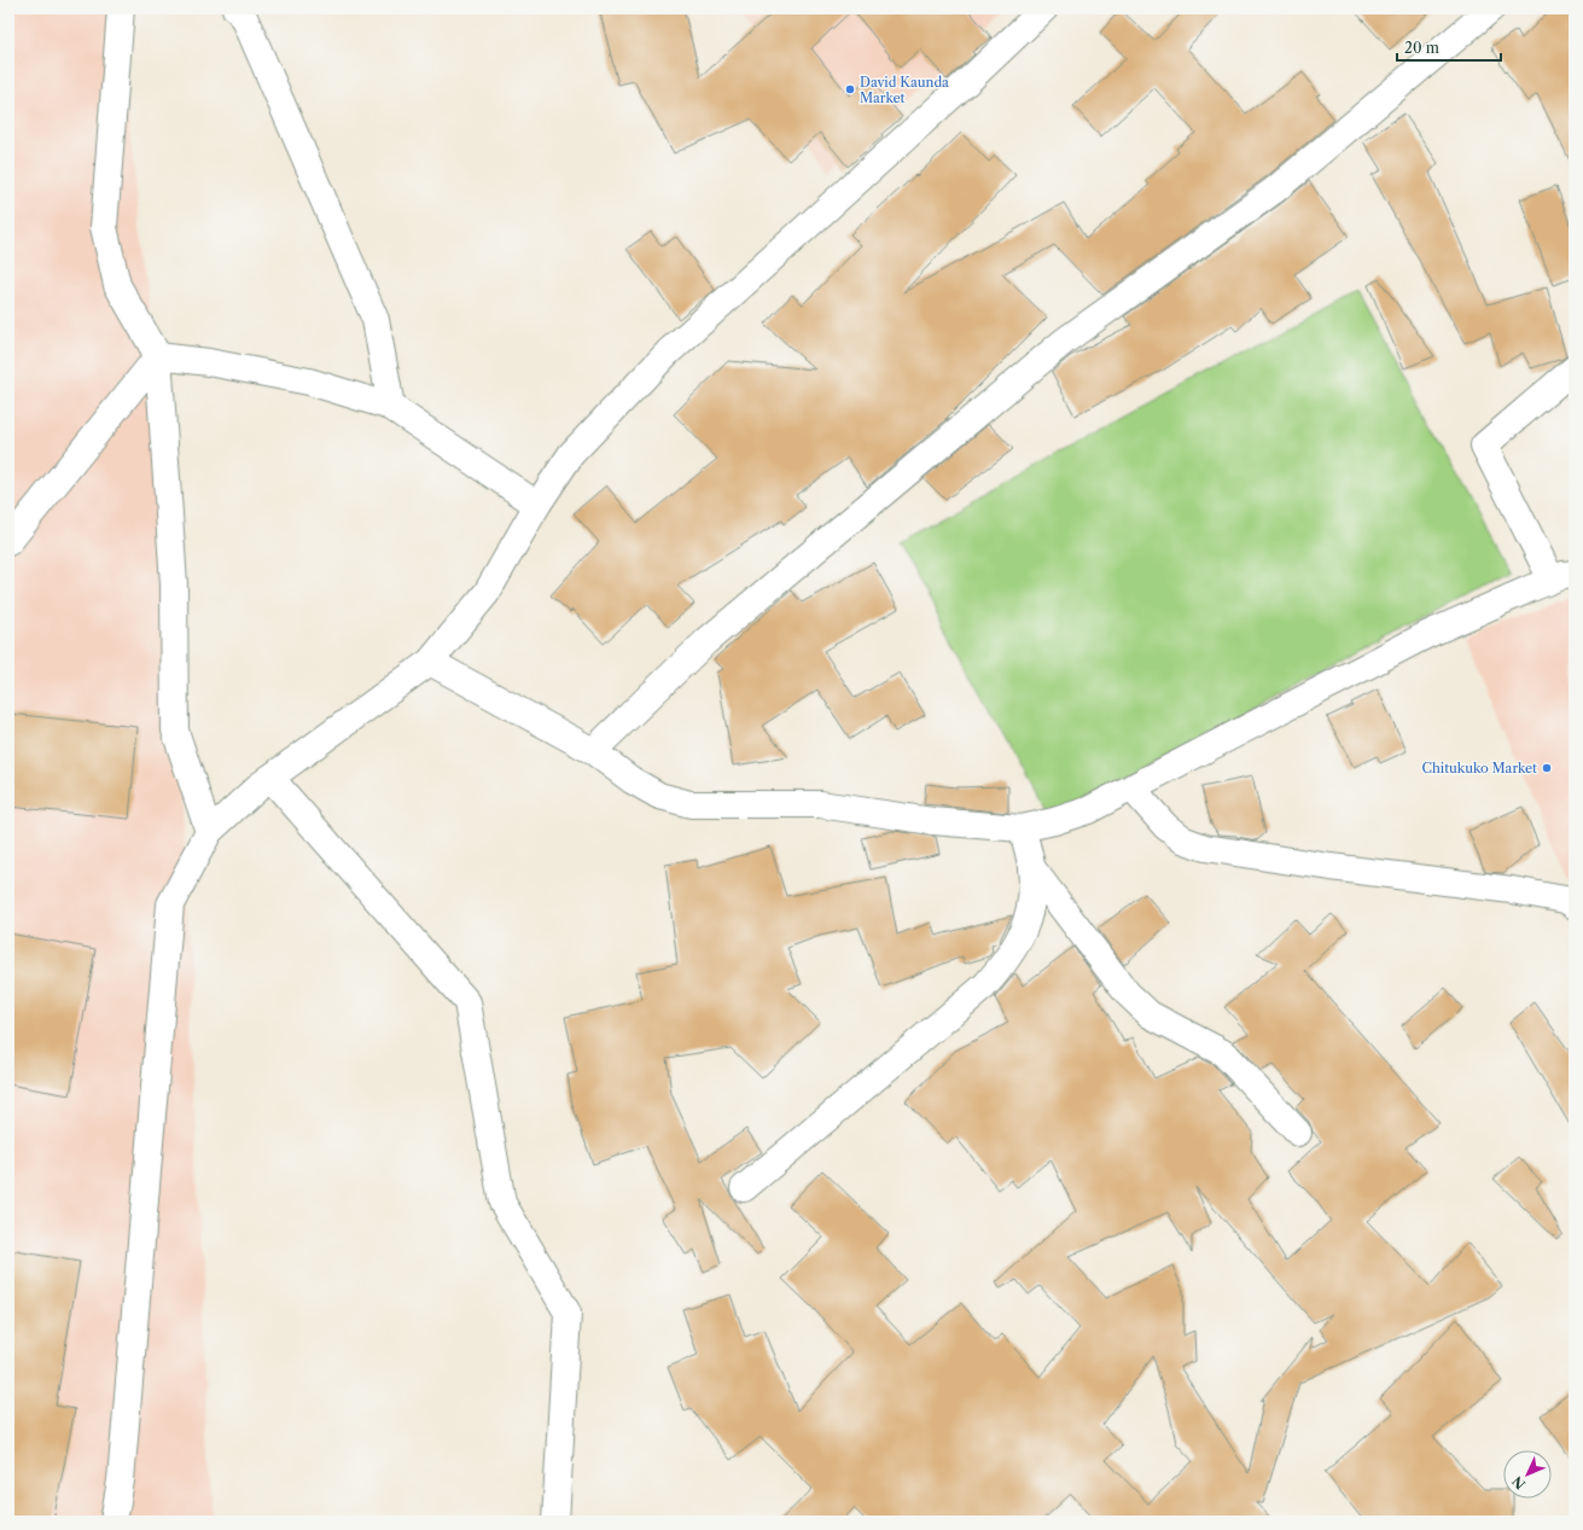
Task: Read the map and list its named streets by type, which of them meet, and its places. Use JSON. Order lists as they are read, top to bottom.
{
  "places": ["David Kaunda Market", "Chitukuko Market"],
  "scale_bar": "20 m",
  "north": "bottom left"
}
